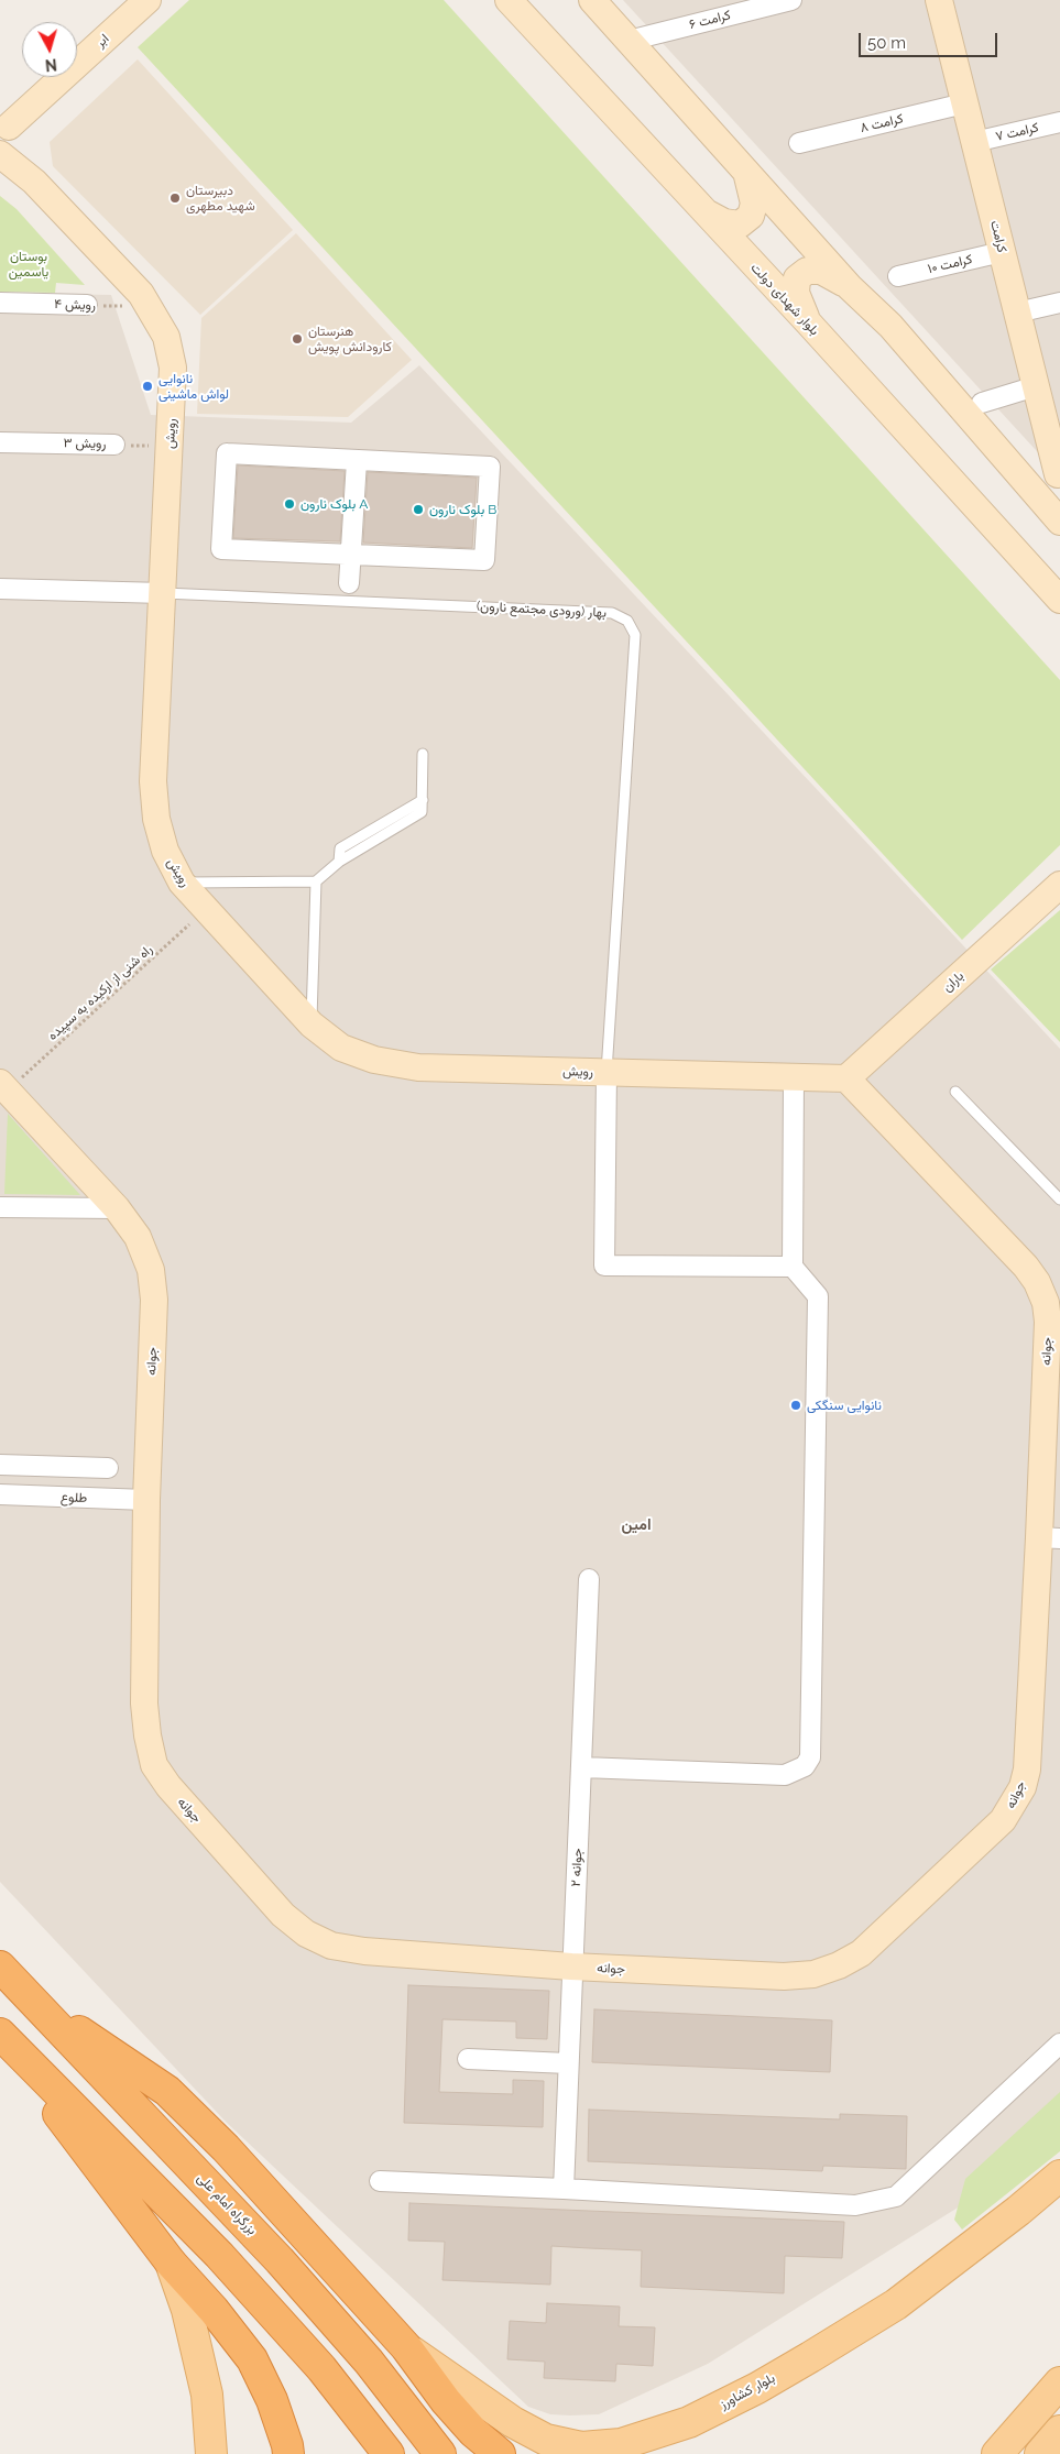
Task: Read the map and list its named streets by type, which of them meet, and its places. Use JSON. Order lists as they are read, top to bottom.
{
  "streets": {
    "highway": ["بزرگراه امام علی"],
    "main road": ["بلوار کشاورز"],
    "street": [
      "کرامت ۶",
      "ابر",
      "کرامت ۸",
      "کرامت ۷",
      "کرامت",
      "کرامت ۱۰",
      "بلوار شهدای دولت",
      "رویش ۴",
      "رویش",
      "رویش ۳",
      "باران",
      "جوانه",
      "طلوع",
      "جوانه ۲"
    ],
    "lane": ["بهار (ورودی مجتمع نارون)"],
    "path": ["راه شنی از ارکیده به سپیده"]
  },
  "crossings": [
    ["ابر", "رویش"],
    ["کرامت ۸", "کرامت"],
    ["کرامت ۷", "کرامت"],
    ["کرامت", "کرامت ۱۰"],
    ["رویش ۴", "رویش"],
    ["رویش", "رویش ۳"],
    ["رویش", "بهار (ورودی مجتمع نارون)"],
    ["رویش", "باران"],
    ["رویش", "راه شنی از ارکیده به سپیده"],
    ["رویش", "جوانه"],
    ["باران", "جوانه"],
    ["راه شنی از ارکیده به سپیده", "جوانه"],
    ["جوانه", "طلوع"],
    ["جوانه", "جوانه ۲"]
  ],
  "districts": ["امین"],
  "parks": ["بوستان یاسمین"],
  "places": [
    "دبیرستان شهید مطهری",
    "هنرستان کارودانش پویش",
    "نانوایی لواش ماشینی",
    "بلوک نارون A",
    "بلوک نارون B",
    "نانوایی سنگکی"
  ],
  "scale_bar": "50 m",
  "north": "bottom"
}
